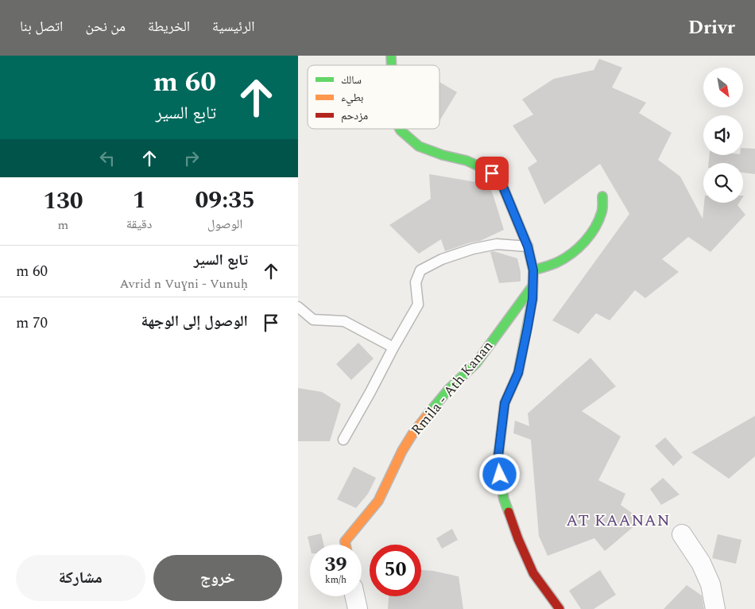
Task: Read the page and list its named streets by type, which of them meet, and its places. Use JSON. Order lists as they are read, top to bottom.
{
  "streets": {
    "main road": ["Rmila - Ath Kanan"]
  },
  "districts": ["AT KAANAN"],
  "legend": ["سالك", "بطيء", "مزدحم"],
  "north": "bottom right",
  "page": {
    "header": "Drivr",
    "nav": [
      "الرئيسية",
      "الخريطة",
      "من نحن",
      "اتصل بنا"
    ],
    "turn": ["60 m", "تابع السير"],
    "eta": [
      "09:35",
      "الوصول",
      "1",
      "دقيقة",
      "130",
      "m"
    ],
    "list": [
      {
        "name": "تابع السير",
        "note": "Avrid n Vuɣni - Vunuḥ",
        "value": "60 m"
      },
      {
        "name": "الوصول إلى الوجهة",
        "value": "70 m"
      }
    ],
    "speed": "39 km/h",
    "limit": "50",
    "buttons": ["خروج", "مشاركة"]
  }
}
